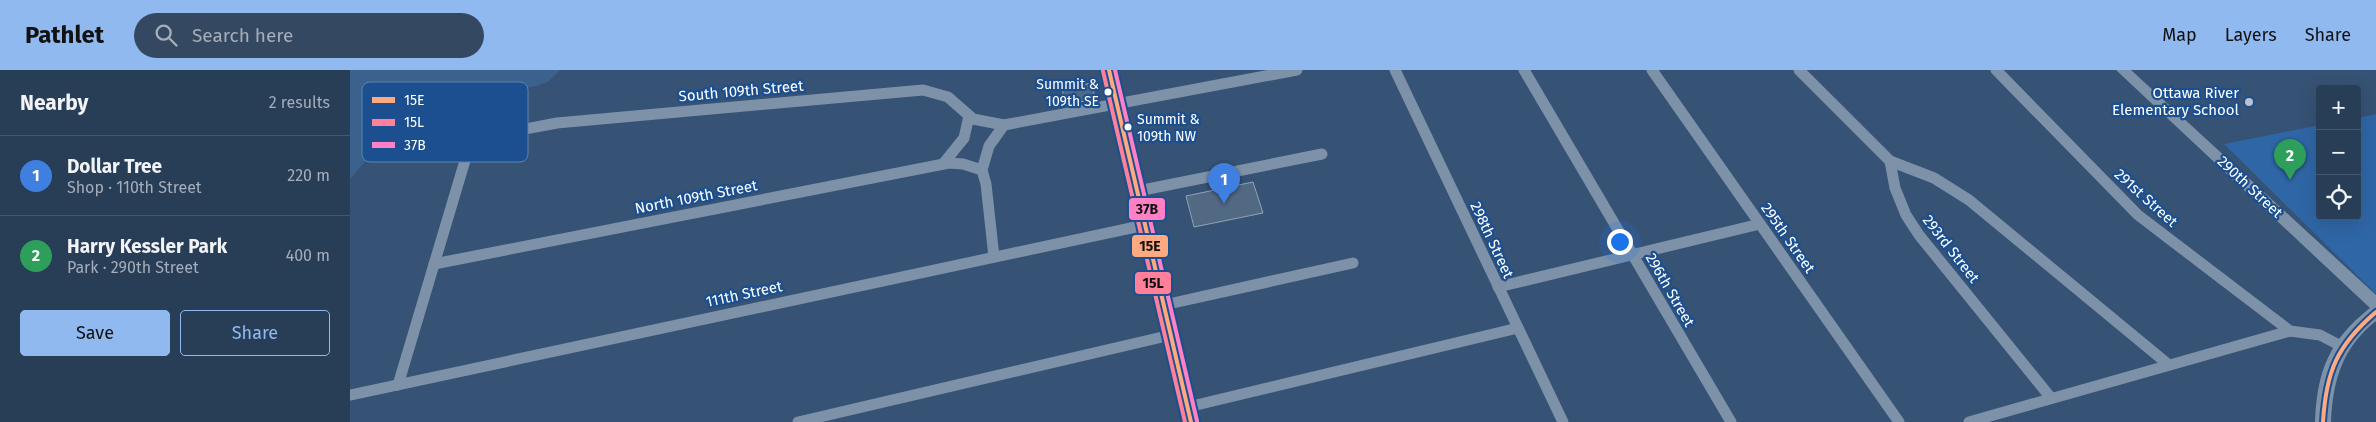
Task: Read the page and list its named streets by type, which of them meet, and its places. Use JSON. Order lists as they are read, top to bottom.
{
  "streets": {
    "street": [
      "South 109th Street",
      "290th Street",
      "North 109th Street",
      "291st Street",
      "295th Street",
      "298th Street",
      "293rd Street",
      "296th Street",
      "111th Street"
    ]
  },
  "places": ["Summit & 109th SE", "Ottawa River Elementary School", "Summit & 109th NW"],
  "lines": ["transit line 15E", "transit line 37B", "transit line 15L"],
  "legend": ["15E", "15L", "37B"],
  "page": {
    "header": "Pathlet",
    "search": "Search here",
    "nav": ["Map", "Layers", "Share"],
    "heading": ["Nearby", "2 results"],
    "map_buttons": ["+", "−"],
    "list": [
      {
        "mark": "1",
        "name": "Dollar Tree",
        "note": "Shop · 110th Street",
        "value": "220 m"
      },
      {
        "mark": "2",
        "name": "Harry Kessler Park",
        "note": "Park · 290th Street",
        "value": "400 m"
      }
    ],
    "pins": ["2", "1"],
    "buttons": ["Save", "Share"]
  }
}
